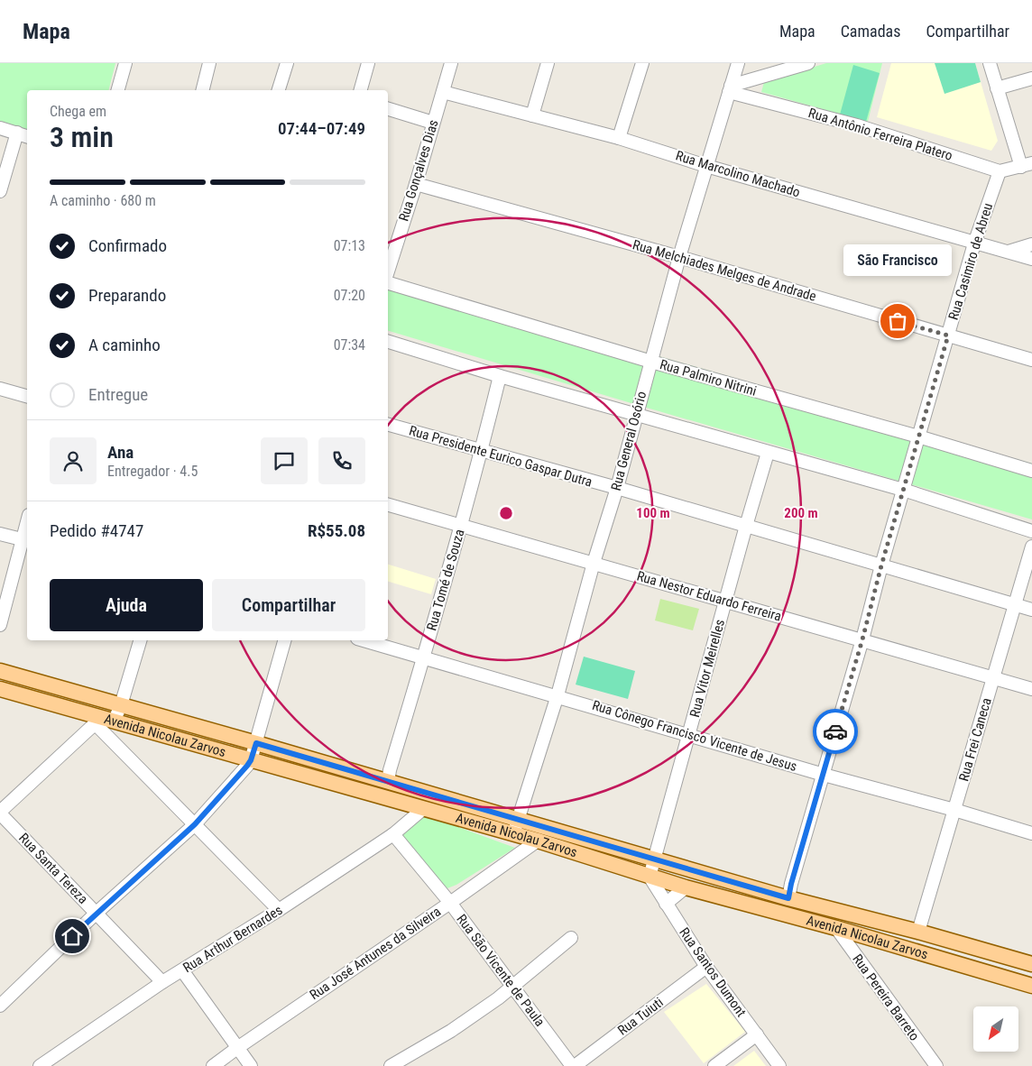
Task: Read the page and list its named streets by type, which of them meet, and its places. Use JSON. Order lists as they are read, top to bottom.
{
  "streets": {
    "main road": ["Avenida Nicolau Zarvos"],
    "street": [
      "Rua Antônio Ferreira Platero",
      "Rua Gonçalves Dias",
      "Rua Marcolino Machado",
      "Rua Casimiro de Abreu",
      "Rua Melchiades Melges de Andrade",
      "Rua Palmiro Nitrini",
      "Rua General Osório",
      "Rua Presidente Eurico Gaspar Dutra",
      "Rua Tomé de Souza",
      "Rua Nestor Eduardo Ferreira",
      "Rua Vitor Meirelles",
      "Rua Cônego Francisco Vicente de Jesus",
      "Rua Frei Caneca",
      "Rua Santa Tereza",
      "Rua Arthur Bernardes",
      "Rua José Antunes da Silveira",
      "Rua São Vicente de Paula",
      "Rua Santos Dumont",
      "Rua Pereira Barreto",
      "Rua Tuiuti"
    ]
  },
  "crossings": [
    ["Rua Antônio Ferreira Platero", "Rua Casimiro de Abreu"],
    ["Rua Antônio Ferreira Platero", "Rua General Osório"],
    ["Rua Gonçalves Dias", "Rua Marcolino Machado"],
    ["Rua Gonçalves Dias", "Rua Melchiades Melges de Andrade"],
    ["Rua Marcolino Machado", "Rua Casimiro de Abreu"],
    ["Rua Marcolino Machado", "Rua General Osório"],
    ["Rua Casimiro de Abreu", "Rua Melchiades Melges de Andrade"],
    ["Rua Casimiro de Abreu", "Rua Palmiro Nitrini"],
    ["Rua Casimiro de Abreu", "Rua Presidente Eurico Gaspar Dutra"],
    ["Rua Casimiro de Abreu", "Rua Nestor Eduardo Ferreira"],
    ["Rua Casimiro de Abreu", "Avenida Nicolau Zarvos"],
    ["Rua Casimiro de Abreu", "Rua Cônego Francisco Vicente de Jesus"],
    ["Rua Melchiades Melges de Andrade", "Rua General Osório"],
    ["Rua Palmiro Nitrini", "Rua General Osório"],
    ["Rua General Osório", "Rua Presidente Eurico Gaspar Dutra"],
    ["Rua General Osório", "Rua Nestor Eduardo Ferreira"],
    ["Rua General Osório", "Avenida Nicolau Zarvos"],
    ["Rua General Osório", "Rua Cônego Francisco Vicente de Jesus"],
    ["Rua Presidente Eurico Gaspar Dutra", "Rua Tomé de Souza"],
    ["Rua Presidente Eurico Gaspar Dutra", "Rua Vitor Meirelles"],
    ["Rua Presidente Eurico Gaspar Dutra", "Rua Frei Caneca"],
    ["Rua Tomé de Souza", "Rua Nestor Eduardo Ferreira"],
    ["Rua Tomé de Souza", "Avenida Nicolau Zarvos"],
    ["Rua Tomé de Souza", "Rua Cônego Francisco Vicente de Jesus"],
    ["Rua Nestor Eduardo Ferreira", "Rua Vitor Meirelles"],
    ["Rua Nestor Eduardo Ferreira", "Rua Frei Caneca"],
    ["Rua Vitor Meirelles", "Avenida Nicolau Zarvos"],
    ["Rua Vitor Meirelles", "Rua Cônego Francisco Vicente de Jesus"],
    ["Rua Vitor Meirelles", "Rua Santos Dumont"],
    ["Avenida Nicolau Zarvos", "Rua Frei Caneca"],
    ["Avenida Nicolau Zarvos", "Rua Arthur Bernardes"],
    ["Avenida Nicolau Zarvos", "Rua José Antunes da Silveira"],
    ["Avenida Nicolau Zarvos", "Rua Santos Dumont"],
    ["Avenida Nicolau Zarvos", "Rua Pereira Barreto"],
    ["Rua Cônego Francisco Vicente de Jesus", "Rua Frei Caneca"],
    ["Rua Santa Tereza", "Rua Arthur Bernardes"],
    ["Rua Arthur Bernardes", "Rua São Vicente de Paula"],
    ["Rua José Antunes da Silveira", "Rua São Vicente de Paula"],
    ["Rua São Vicente de Paula", "Rua Tuiuti"],
    ["Rua Santos Dumont", "Rua Tuiuti"]
  ],
  "places": ["São Francisco"],
  "north": "bottom left",
  "page": {
    "header": "Mapa",
    "nav": ["Mapa", "Camadas", "Compartilhar"],
    "heading": ["3 min", "Chega em", "07:44–07:49"],
    "panel": [
      "Ana",
      "Entregador · 4.5",
      "Pedido #4747",
      "R$55.08"
    ],
    "bar": "A caminho · 680 m",
    "list": [
      ["Confirmado", "07:13"],
      ["Preparando", "07:20"],
      ["A caminho", "07:34"],
      "Entregue"
    ],
    "bubble": "São Francisco",
    "buttons": ["Ajuda", "Compartilhar"]
  },
  "rings": ["100 m", "200 m"]
}
